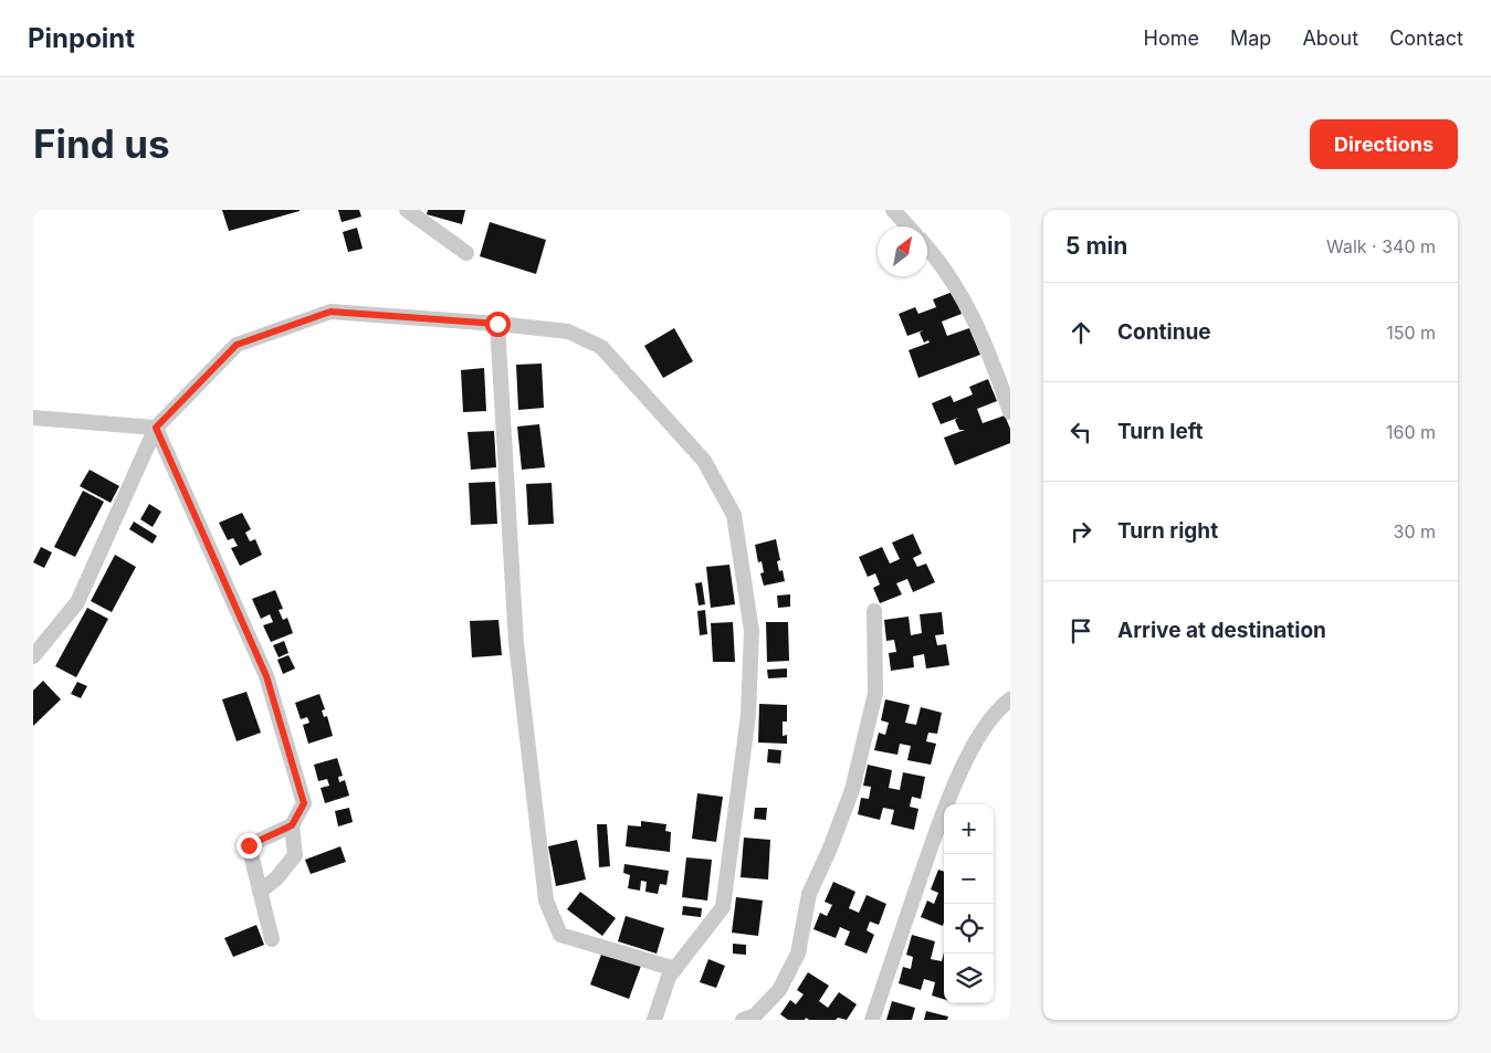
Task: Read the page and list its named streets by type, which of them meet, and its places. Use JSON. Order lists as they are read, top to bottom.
{
  "north": "top right",
  "page": {
    "header": "Pinpoint",
    "nav": [
      "Home",
      "Map",
      "About",
      "Contact"
    ],
    "buttons": "Directions",
    "title": "Find us",
    "heading": ["5 min", "Walk · 340 m"],
    "list": [
      ["Continue", "150 m"],
      ["Turn left", "160 m"],
      ["Turn right", "30 m"],
      "Arrive at destination"
    ],
    "map_buttons": ["+", "−"]
  }
}
